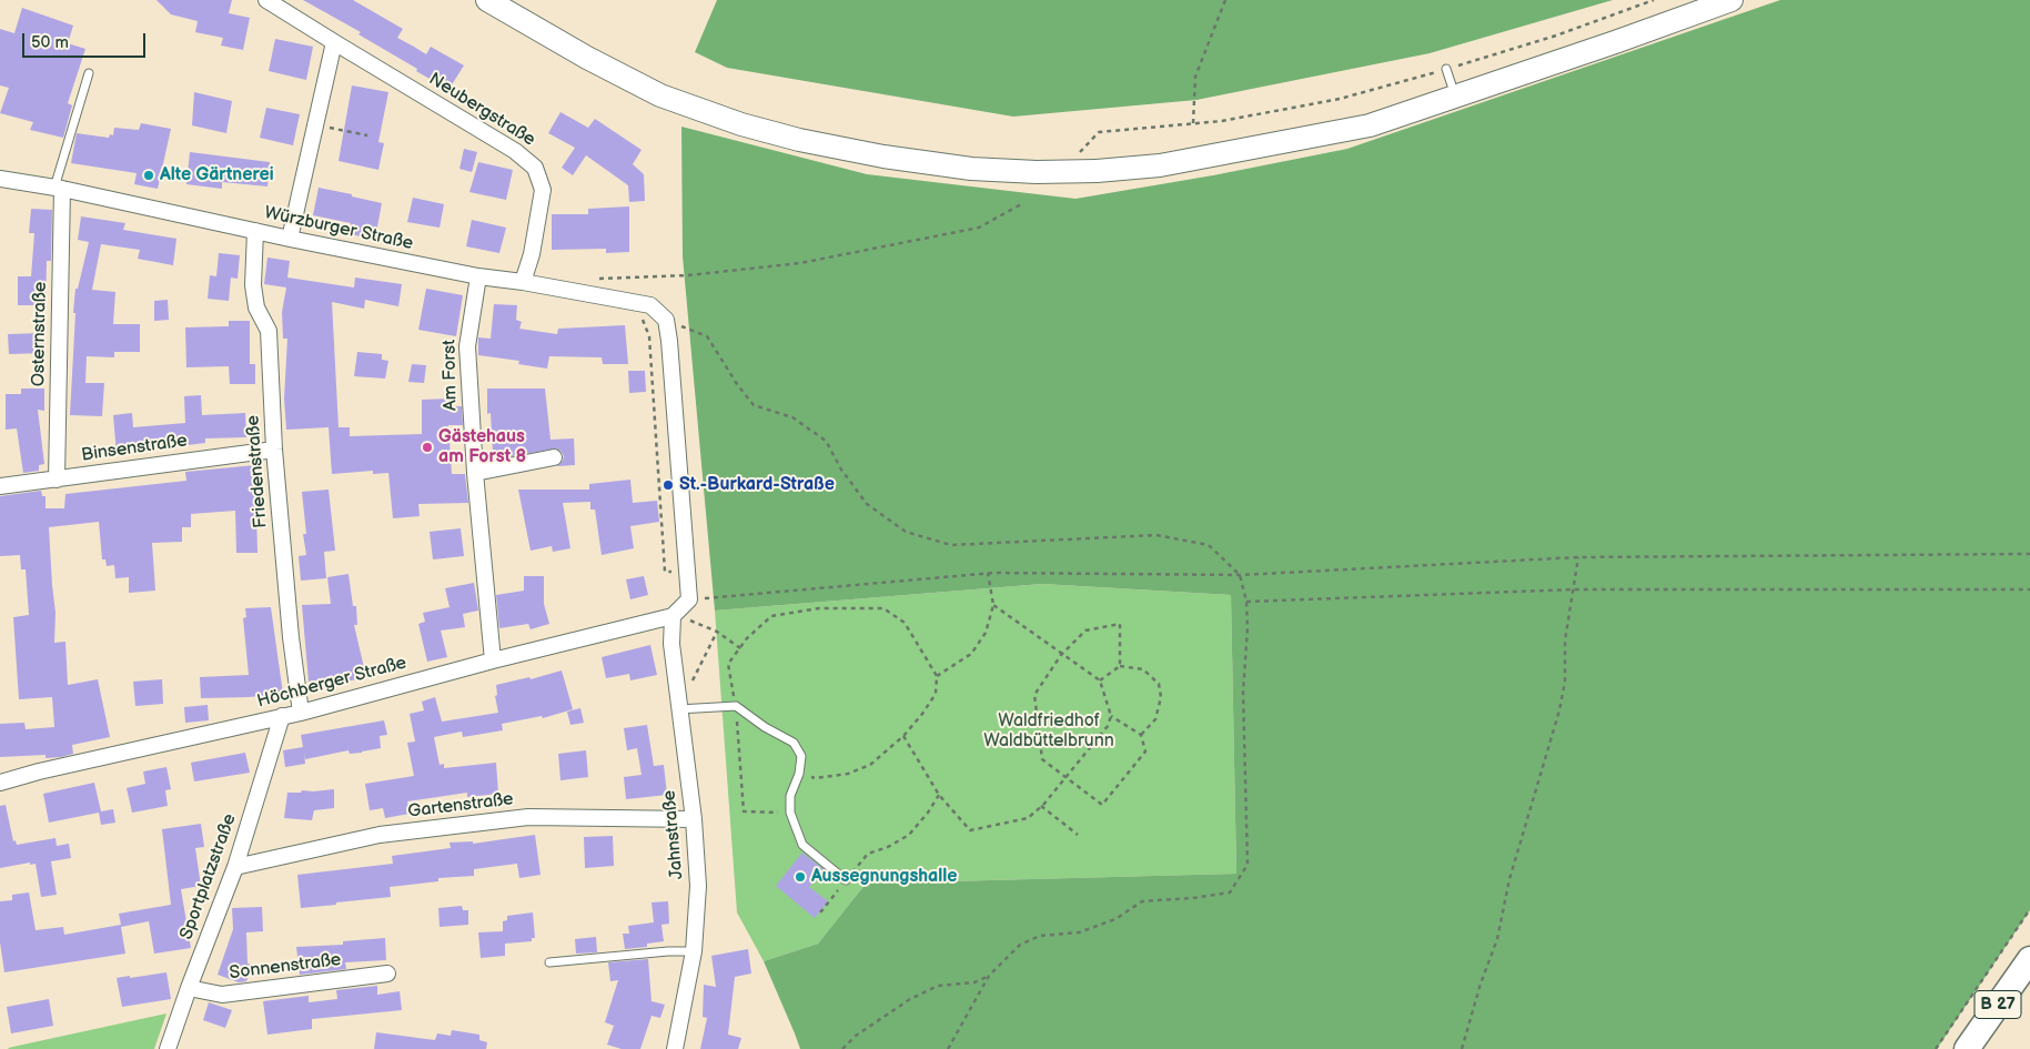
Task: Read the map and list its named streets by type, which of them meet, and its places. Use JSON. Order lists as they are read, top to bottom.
{
  "streets": {
    "main road": ["B 27"],
    "street": [
      "Neubergstraße",
      "Würzburger Straße",
      "Osternstraße",
      "Am Forst",
      "Binsenstraße",
      "Friedenstraße",
      "Höchberger Straße",
      "Gartenstraße",
      "Jahnstraße",
      "Sportplatzstraße",
      "Sonnenstraße"
    ]
  },
  "crossings": [
    ["Neubergstraße", "Würzburger Straße"],
    ["Würzburger Straße", "Osternstraße"],
    ["Würzburger Straße", "Am Forst"],
    ["Würzburger Straße", "Friedenstraße"],
    ["Osternstraße", "Binsenstraße"],
    ["Am Forst", "Höchberger Straße"],
    ["Binsenstraße", "Friedenstraße"],
    ["Friedenstraße", "Höchberger Straße"],
    ["Höchberger Straße", "Jahnstraße"],
    ["Höchberger Straße", "Sportplatzstraße"],
    ["Gartenstraße", "Jahnstraße"],
    ["Gartenstraße", "Sportplatzstraße"],
    ["Sportplatzstraße", "Sonnenstraße"]
  ],
  "parks": ["Waldfriedhof Waldbüttelbrunn"],
  "places": [
    "Alte Gärtnerei",
    "Gästehaus am Forst 8",
    "St.-Burkard-Straße",
    "Aussegnungshalle"
  ],
  "scale_bar": "50 m"
}
